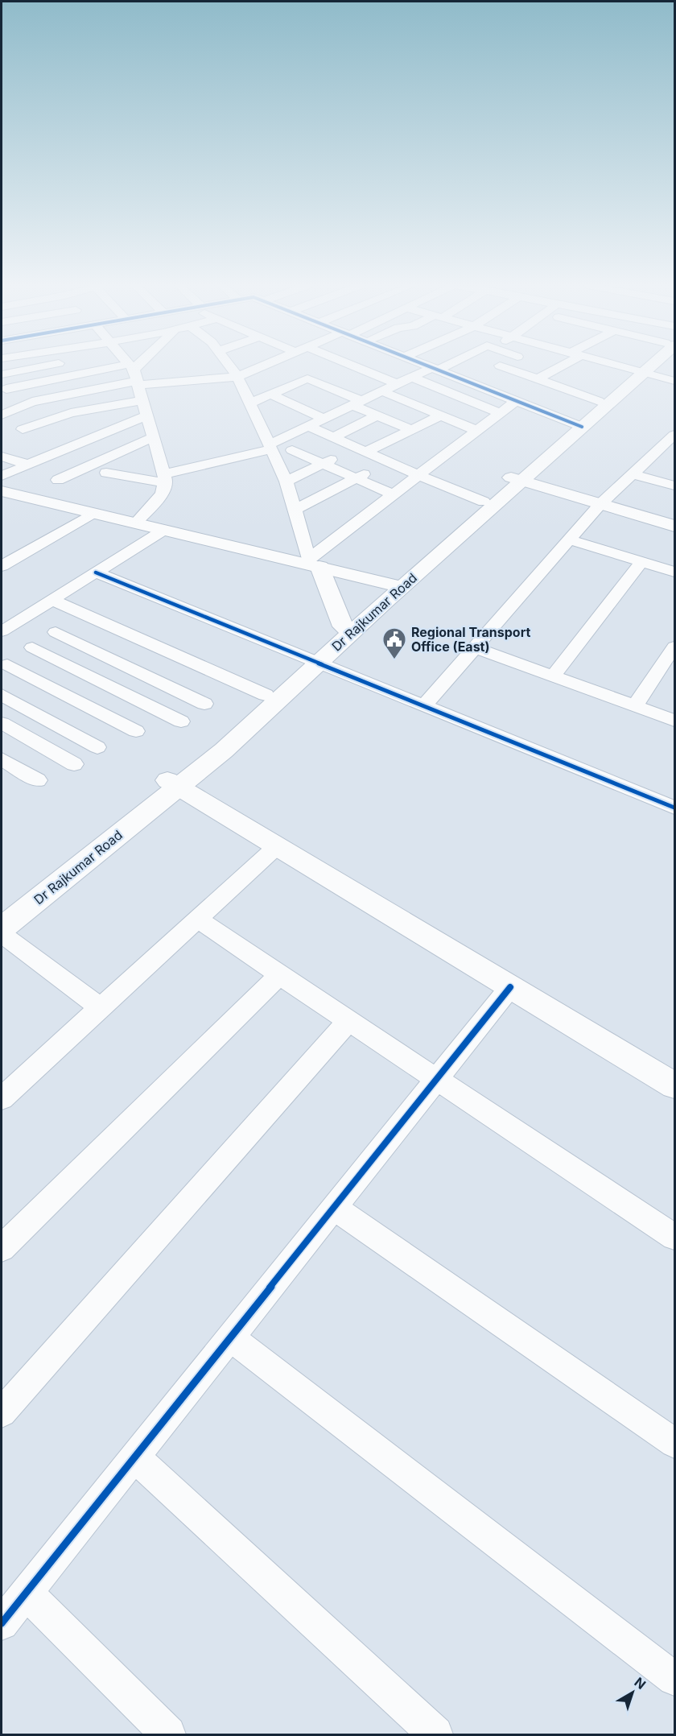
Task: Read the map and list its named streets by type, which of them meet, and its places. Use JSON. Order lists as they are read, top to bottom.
{
  "streets": {
    "main road": ["Dr Rajkumar Road"]
  },
  "places": {
    "public building": ["Regional Transport Office (East)"]
  },
  "north": "top right"
}
